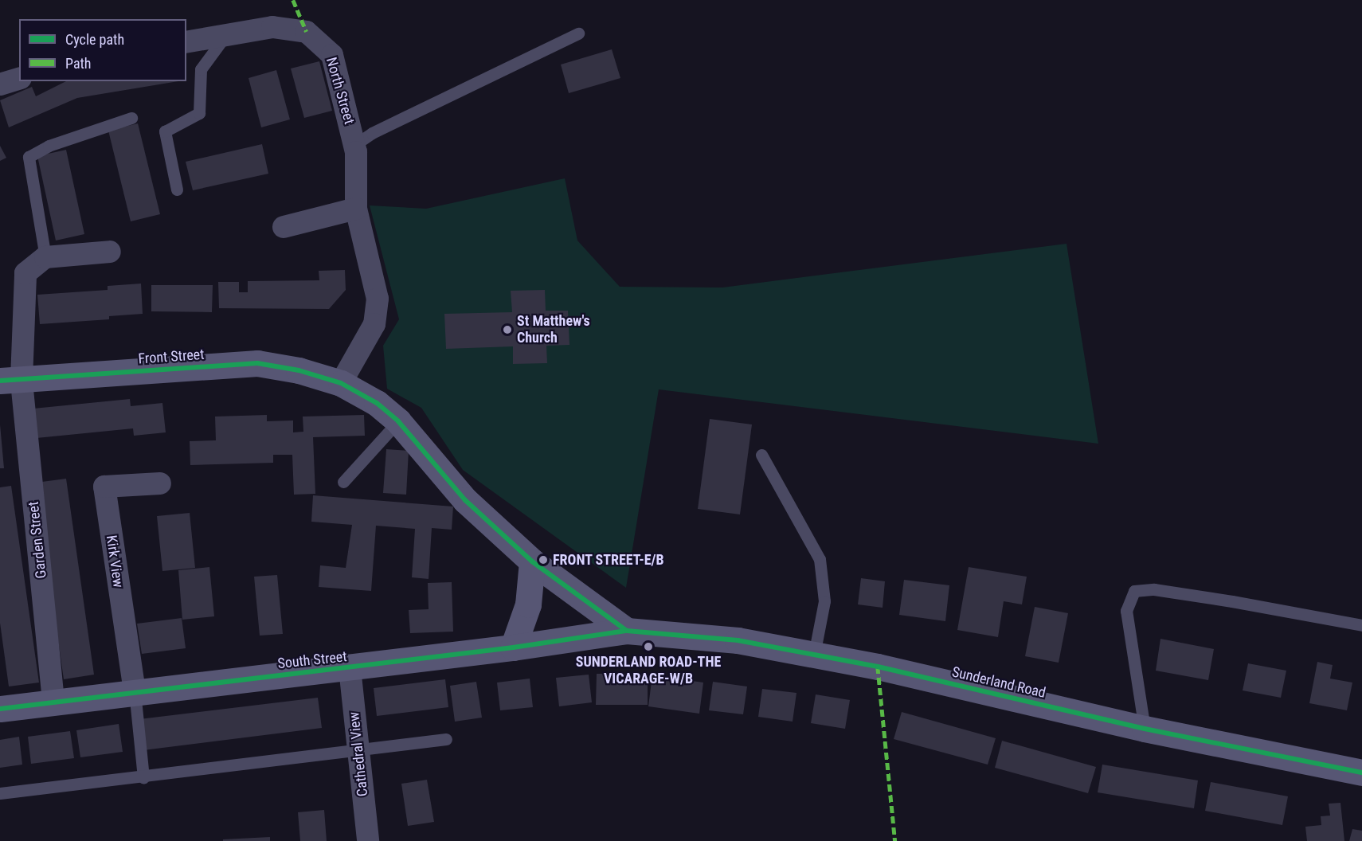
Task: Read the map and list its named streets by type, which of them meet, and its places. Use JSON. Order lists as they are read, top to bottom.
{
  "streets": {
    "street": [
      "North Street",
      "Front Street",
      "Garden Street",
      "Kirk View",
      "South Street",
      "Sunderland Road",
      "Cathedral View"
    ]
  },
  "crossings": [
    ["North Street", "Front Street"],
    ["Front Street", "Garden Street"],
    ["Front Street", "South Street"],
    ["Front Street", "Sunderland Road"],
    ["Garden Street", "South Street"],
    ["Kirk View", "South Street"],
    ["South Street", "Sunderland Road"],
    ["South Street", "Cathedral View"]
  ],
  "places": ["St Matthew's Church", "FRONT STREET-E/B", "SUNDERLAND ROAD-THE VICARAGE-W/B"],
  "legend": ["Cycle path", "Path"]
}
